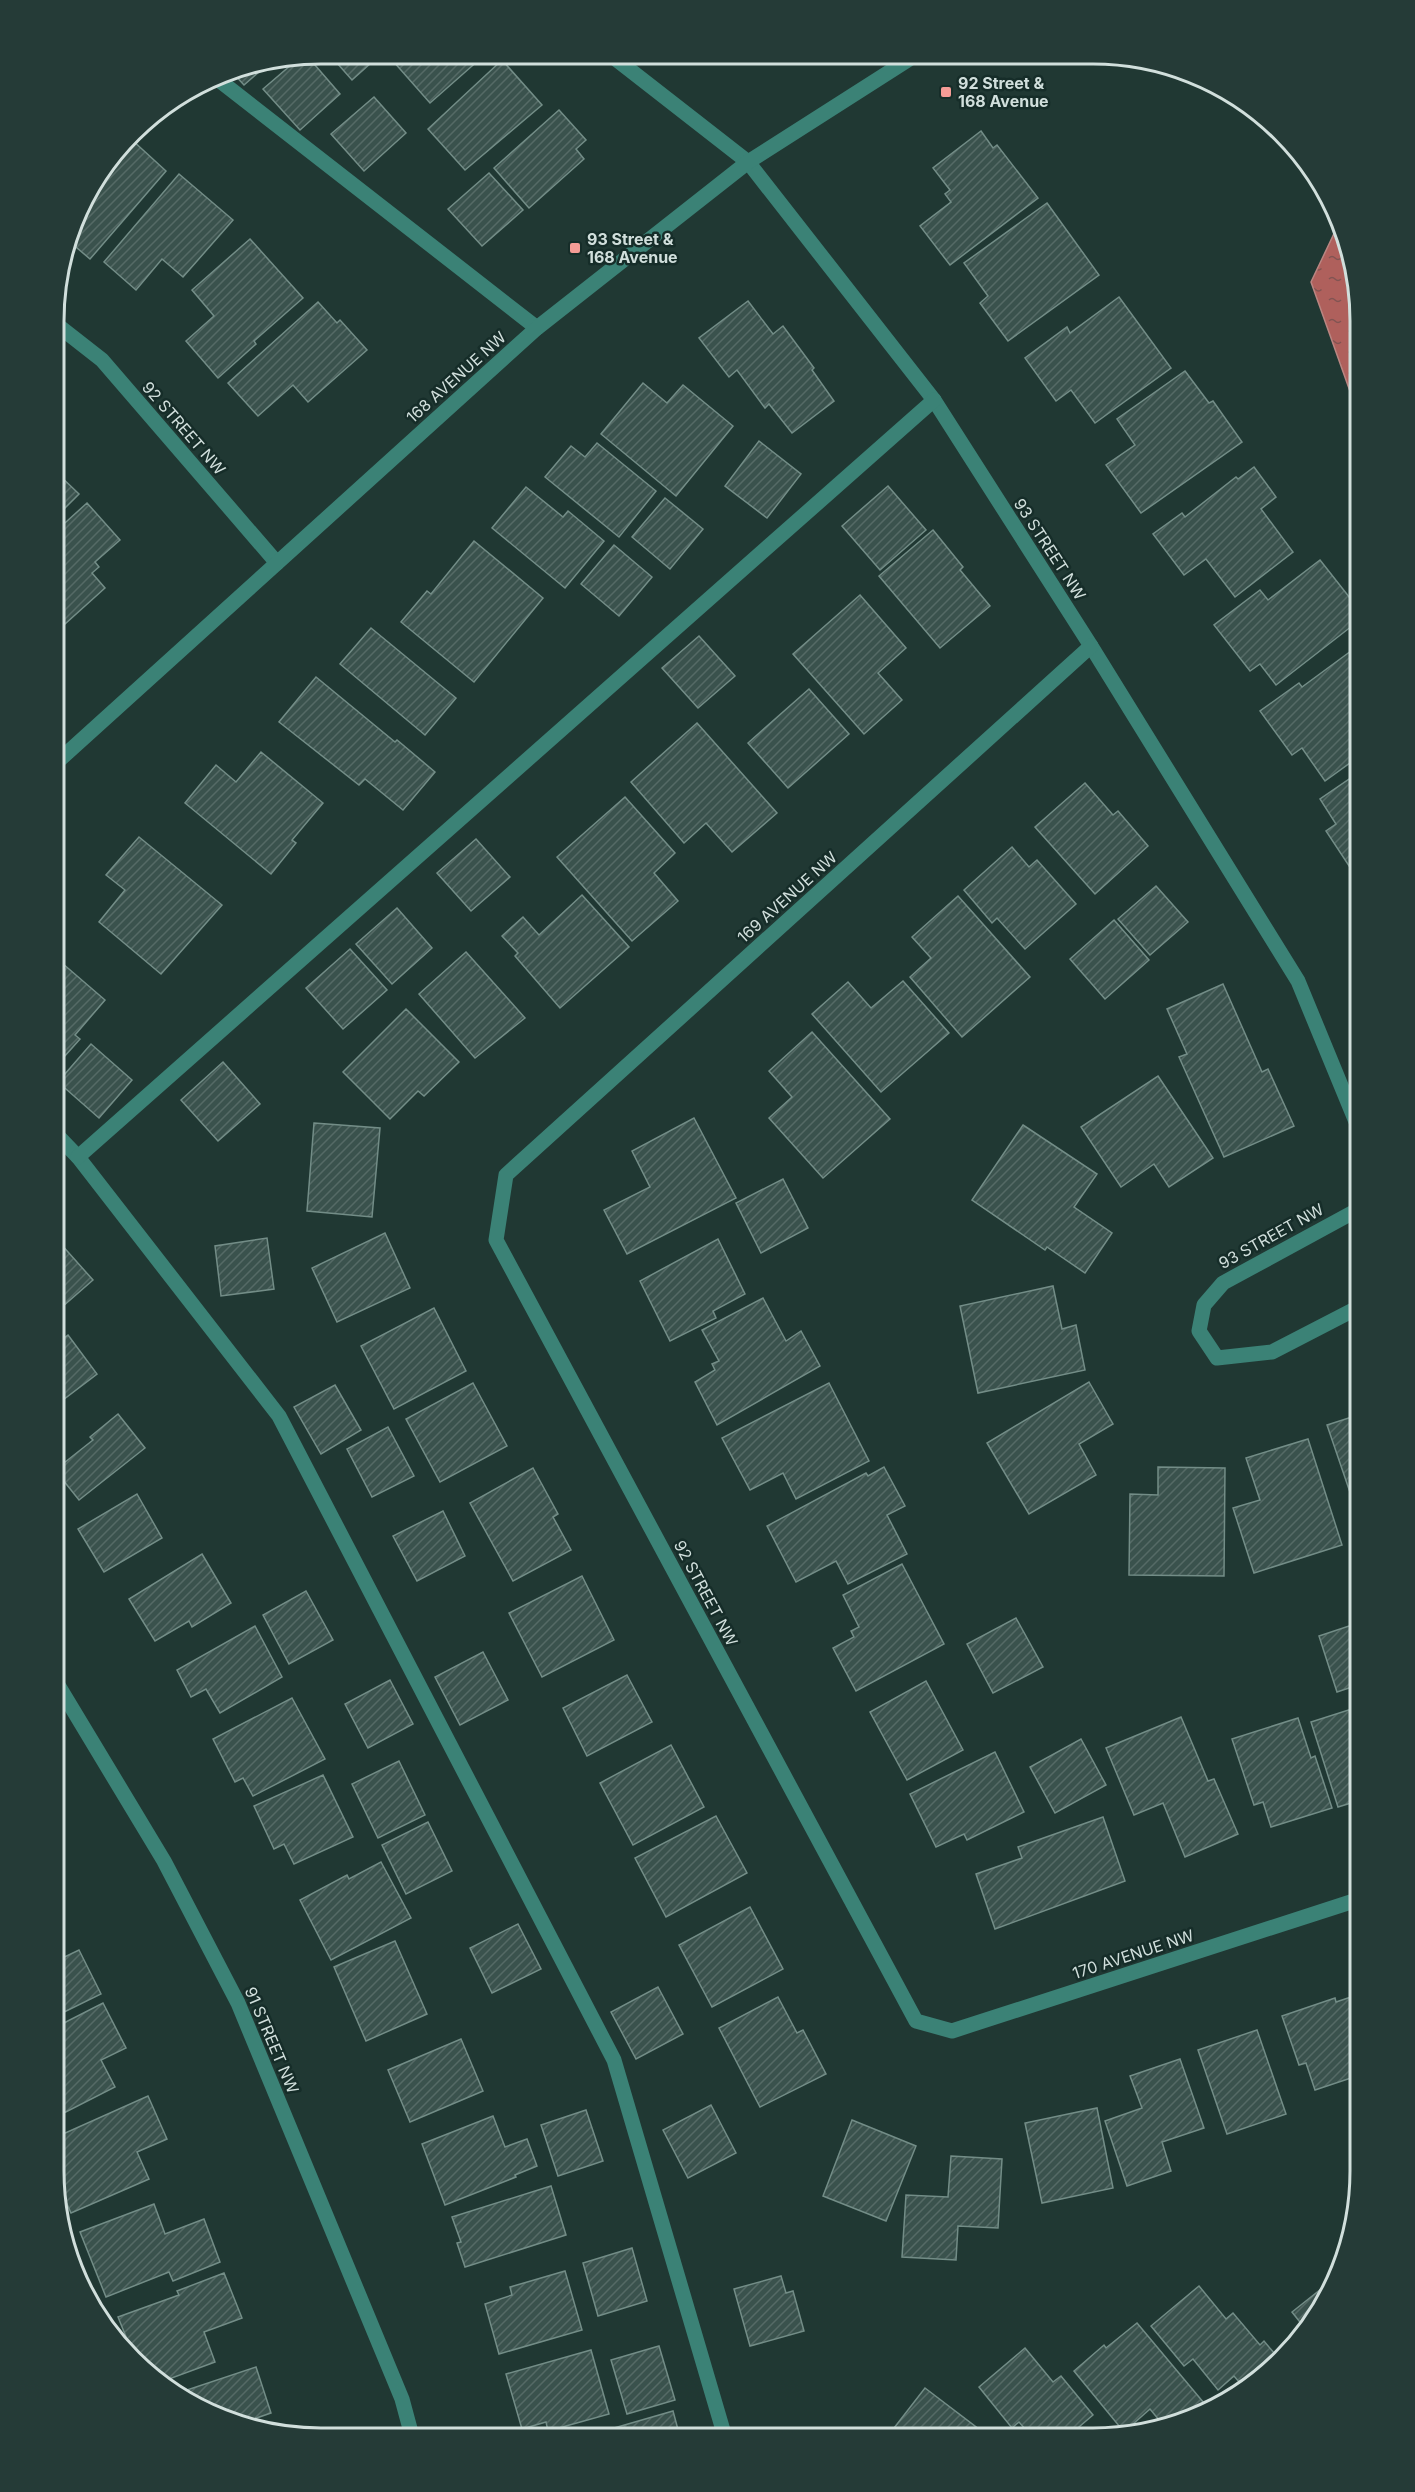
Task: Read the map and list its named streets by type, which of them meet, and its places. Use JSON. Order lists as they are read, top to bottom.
{
  "streets": {
    "street": [
      "168 AVENUE NW",
      "92 STREET NW",
      "93 STREET NW",
      "169 AVENUE NW",
      "170 AVENUE NW",
      "91 STREET NW"
    ]
  },
  "crossings": [
    ["168 AVENUE NW", "92 STREET NW"],
    ["168 AVENUE NW", "93 STREET NW"],
    ["92 STREET NW", "169 AVENUE NW"],
    ["92 STREET NW", "170 AVENUE NW"],
    ["93 STREET NW", "169 AVENUE NW"]
  ],
  "places": {
    "transit": ["92 Street & 168 Avenue", "93 Street & 168 Avenue"]
  }
}
